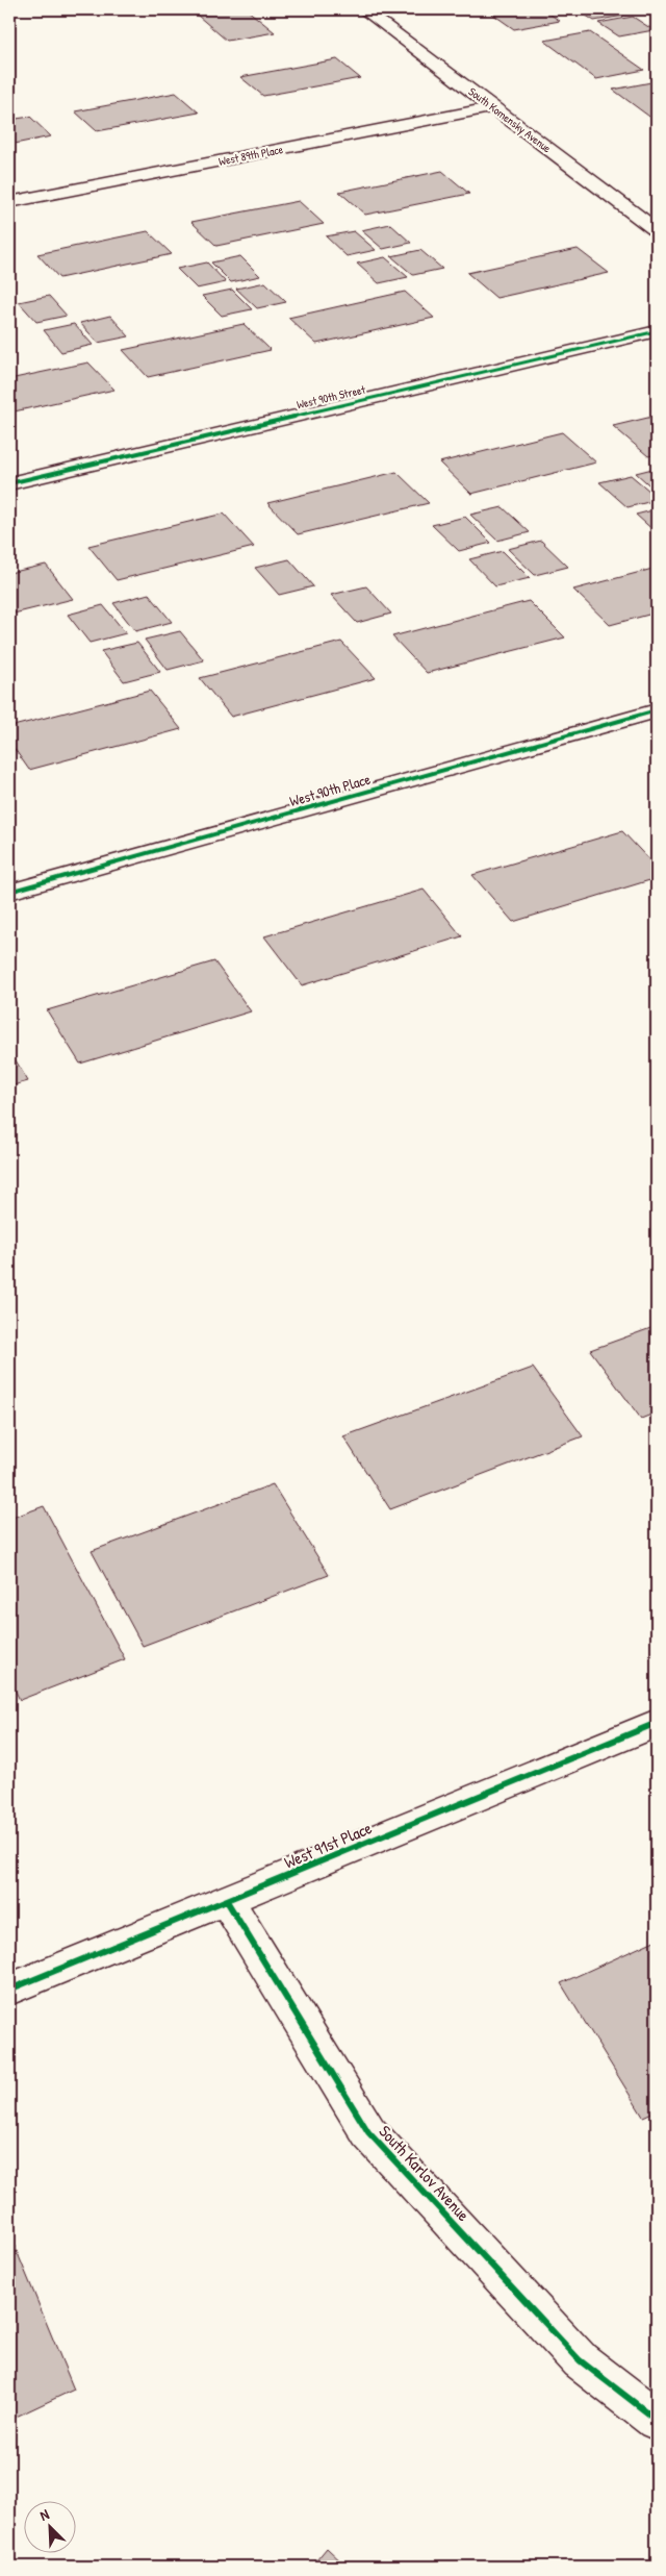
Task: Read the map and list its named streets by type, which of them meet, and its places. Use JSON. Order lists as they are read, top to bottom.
{
  "streets": {
    "street": [
      "South Komensky Avenue",
      "West 89th Place",
      "West 90th Street",
      "West 90th Place",
      "West 91st Place",
      "South Karlov Avenue"
    ]
  },
  "crossings": [
    ["South Komensky Avenue", "West 89th Place"],
    ["West 91st Place", "South Karlov Avenue"]
  ],
  "north": "top left"
}
